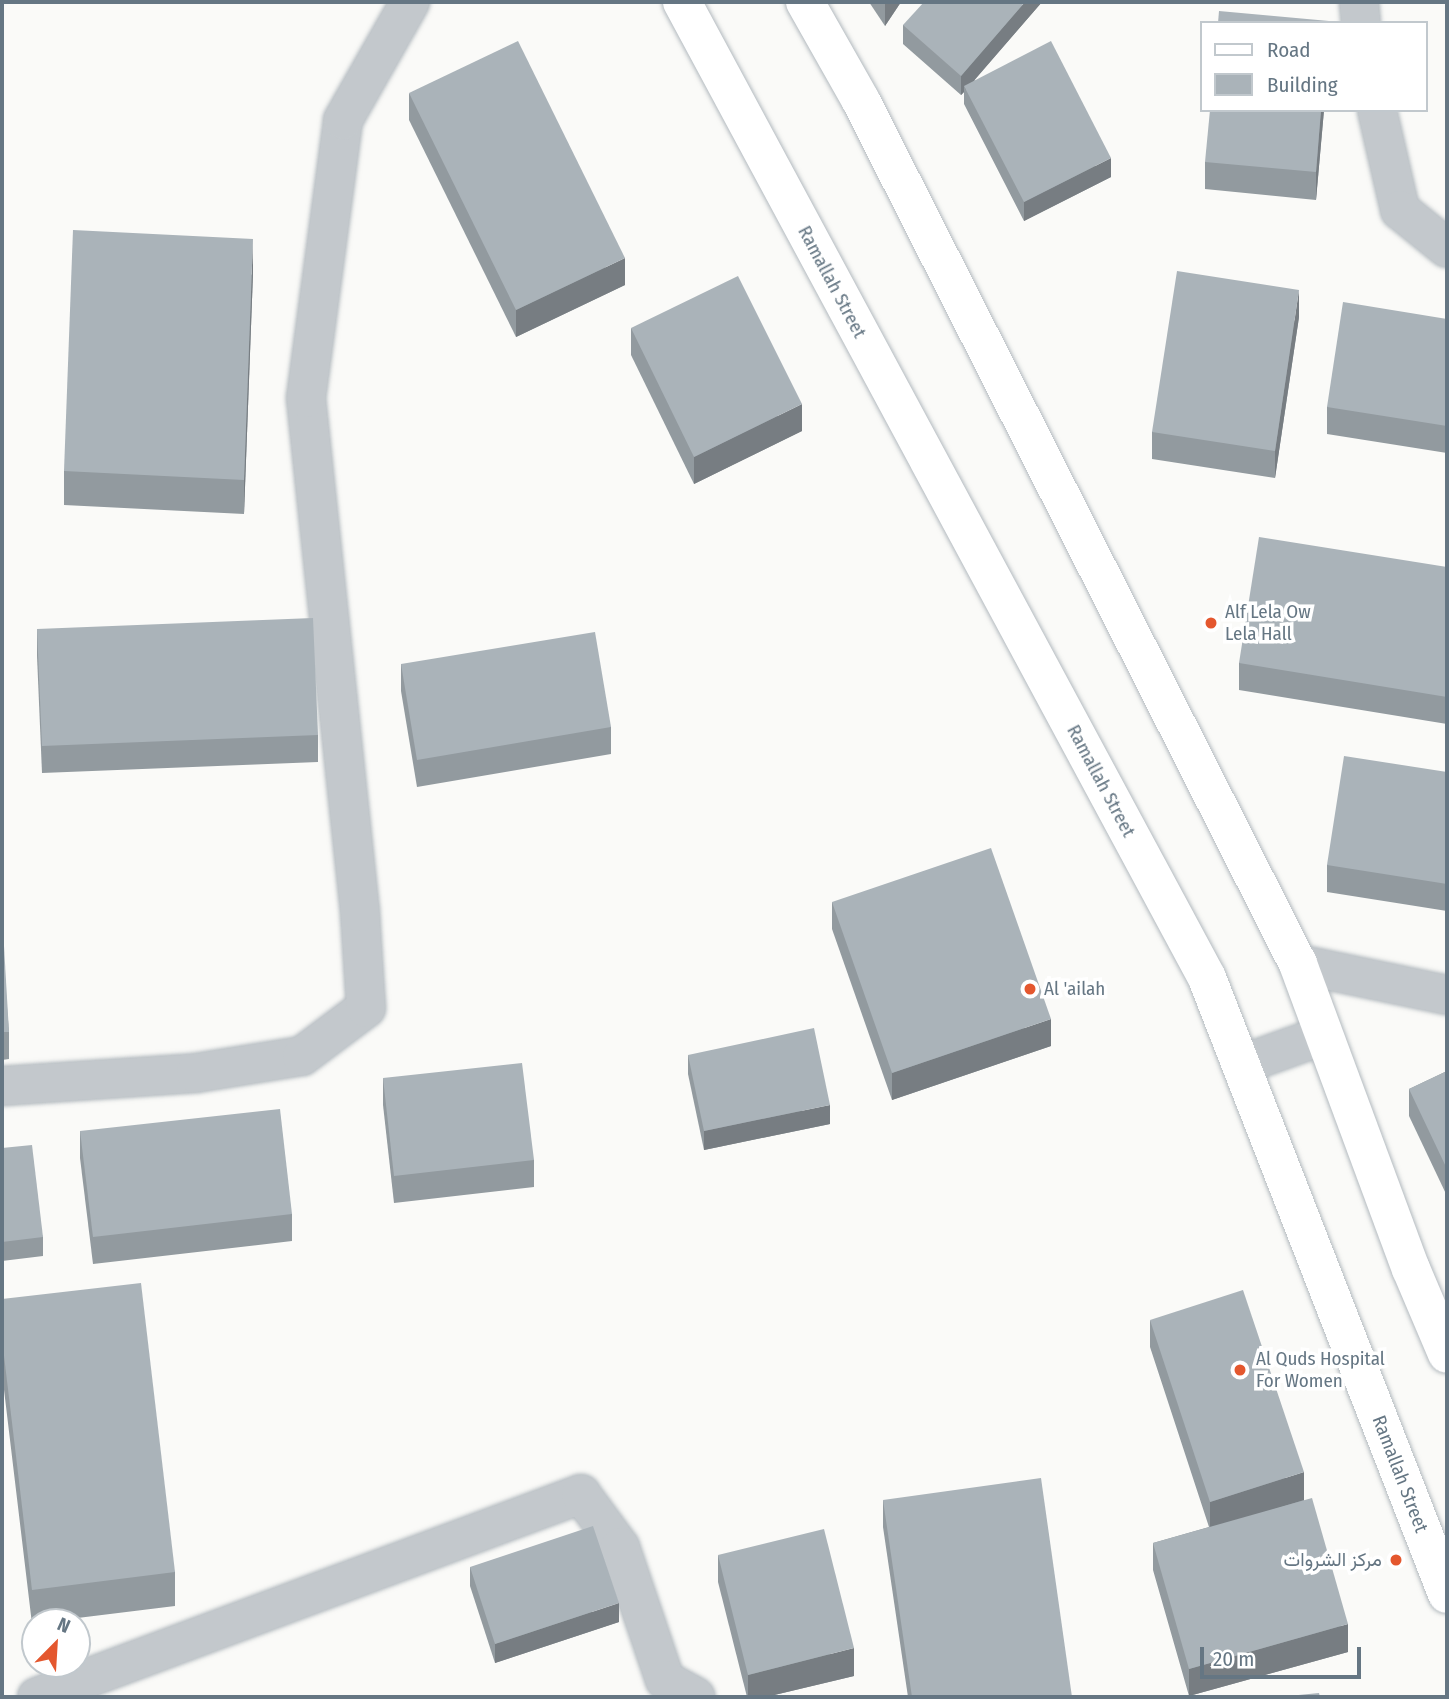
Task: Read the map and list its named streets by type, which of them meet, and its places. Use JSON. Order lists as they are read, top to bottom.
{
  "streets": {
    "main road": ["Ramallah Street"]
  },
  "places": [
    "Alf Lela Ow Lela Hall",
    "Al 'ailah",
    "Al Quds Hospital For Women",
    "مركز الشروات"
  ],
  "legend": ["Road", "Building"],
  "scale_bar": "20 m",
  "north": "top right"
}
